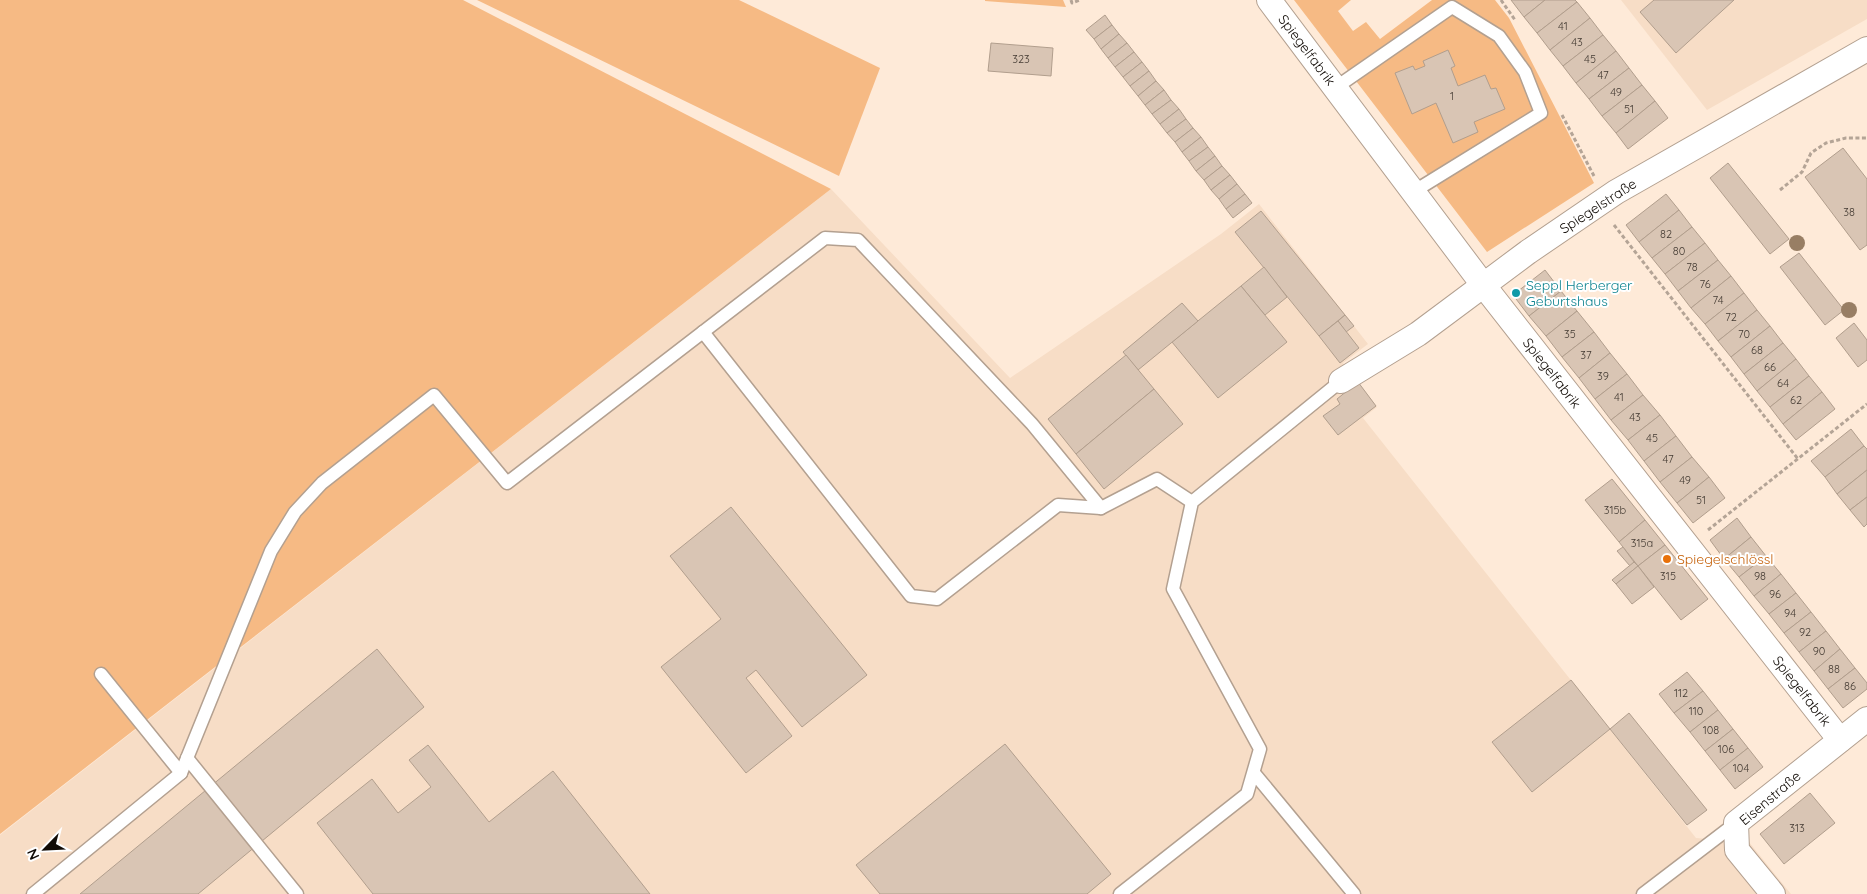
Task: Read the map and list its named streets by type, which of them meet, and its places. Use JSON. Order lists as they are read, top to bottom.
{
  "streets": {
    "street": ["Spiegelfabrik", "Spiegelstraße", "Eisenstraße"]
  },
  "crossings": [
    ["Spiegelfabrik", "Spiegelstraße"],
    ["Spiegelfabrik", "Eisenstraße"]
  ],
  "places": ["Seppl Herberger Geburtshaus", "Spiegelschlössl"],
  "house_numbers": [
    "41",
    "43",
    "323",
    "45",
    "47",
    "49",
    "1",
    "51",
    "38",
    "82",
    "80",
    "78",
    "76",
    "74",
    "72",
    "35",
    "70",
    "68",
    "37",
    "66",
    "39",
    "64",
    "41",
    "62",
    "43",
    "45",
    "47",
    "49",
    "51",
    "315b",
    "315a",
    "315",
    "98",
    "96",
    "94",
    "92",
    "90",
    "88",
    "86",
    "112",
    "110",
    "108",
    "106",
    "104",
    "313"
  ],
  "north": "bottom left"
}
